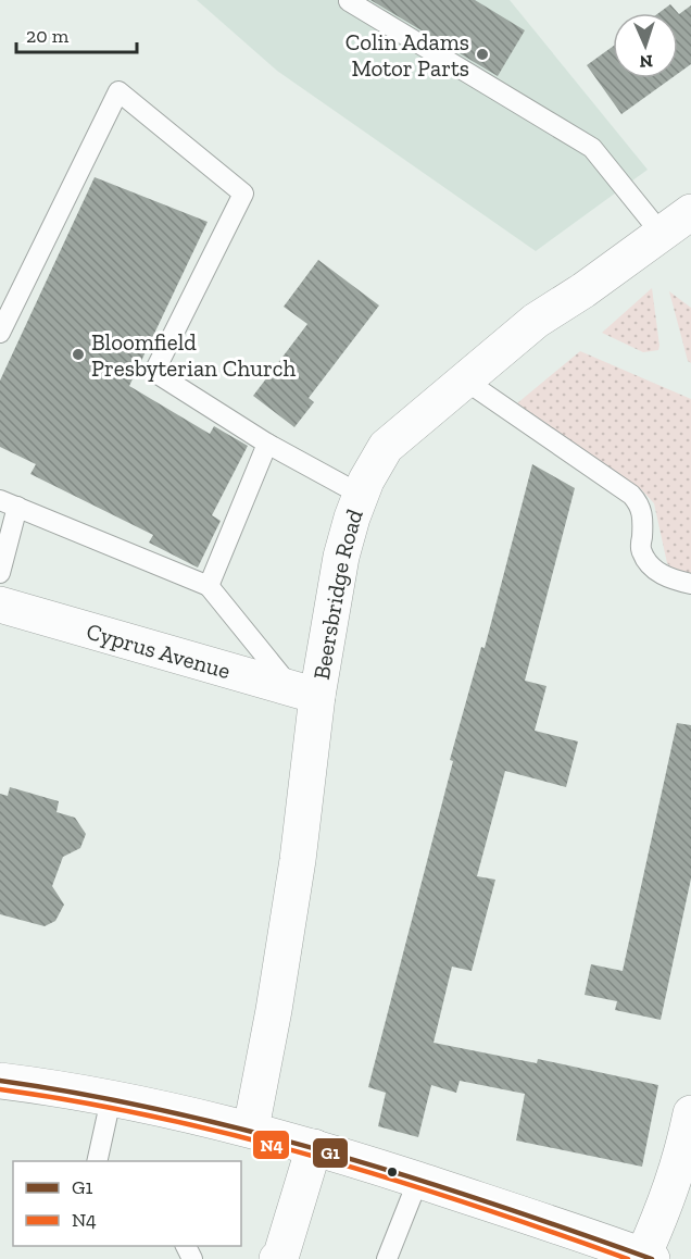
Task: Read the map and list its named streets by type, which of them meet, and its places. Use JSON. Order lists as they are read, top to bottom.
{
  "streets": {
    "main road": ["Beersbridge Road", "Cyprus Avenue"]
  },
  "crossings": [
    ["Beersbridge Road", "Cyprus Avenue"]
  ],
  "places": ["Colin Adams Motor Parts", "Bloomfield Presbyterian Church"],
  "lines": ["transit line G1", "transit line N4"],
  "legend": ["G1", "N4"],
  "scale_bar": "20 m",
  "north": "bottom"
}
